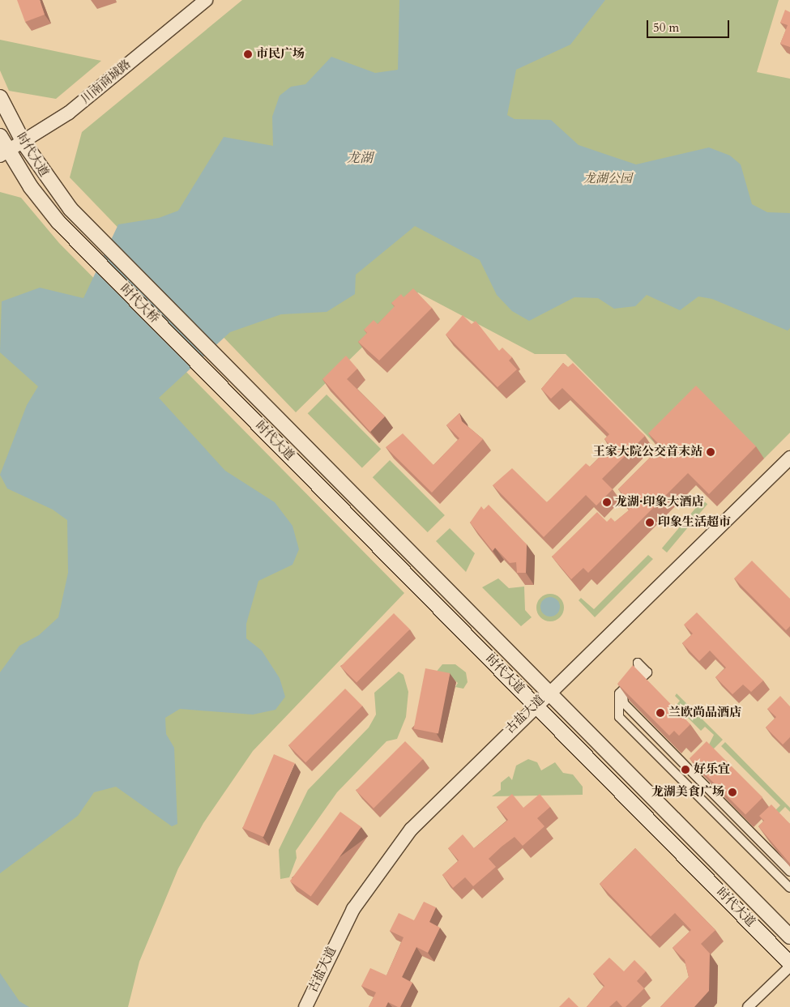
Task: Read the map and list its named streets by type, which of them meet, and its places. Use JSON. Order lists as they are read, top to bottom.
{
  "streets": {
    "main road": ["时代大道", "时代大桥"],
    "street": ["川南商城路", "古盐大道"]
  },
  "crossings": [
    ["川南商城路", "时代大道"],
    ["时代大道", "时代大桥"],
    ["时代大道", "古盐大道"]
  ],
  "water": ["龙湖"],
  "parks": ["龙湖公园"],
  "places": [
    "市民广场",
    "王家大院公交首末站",
    "龙湖·印象大酒店",
    "印象生活超市",
    "兰欧尚品酒店",
    "好乐宜",
    "龙湖美食广场"
  ],
  "scale_bar": "50 m"
}
